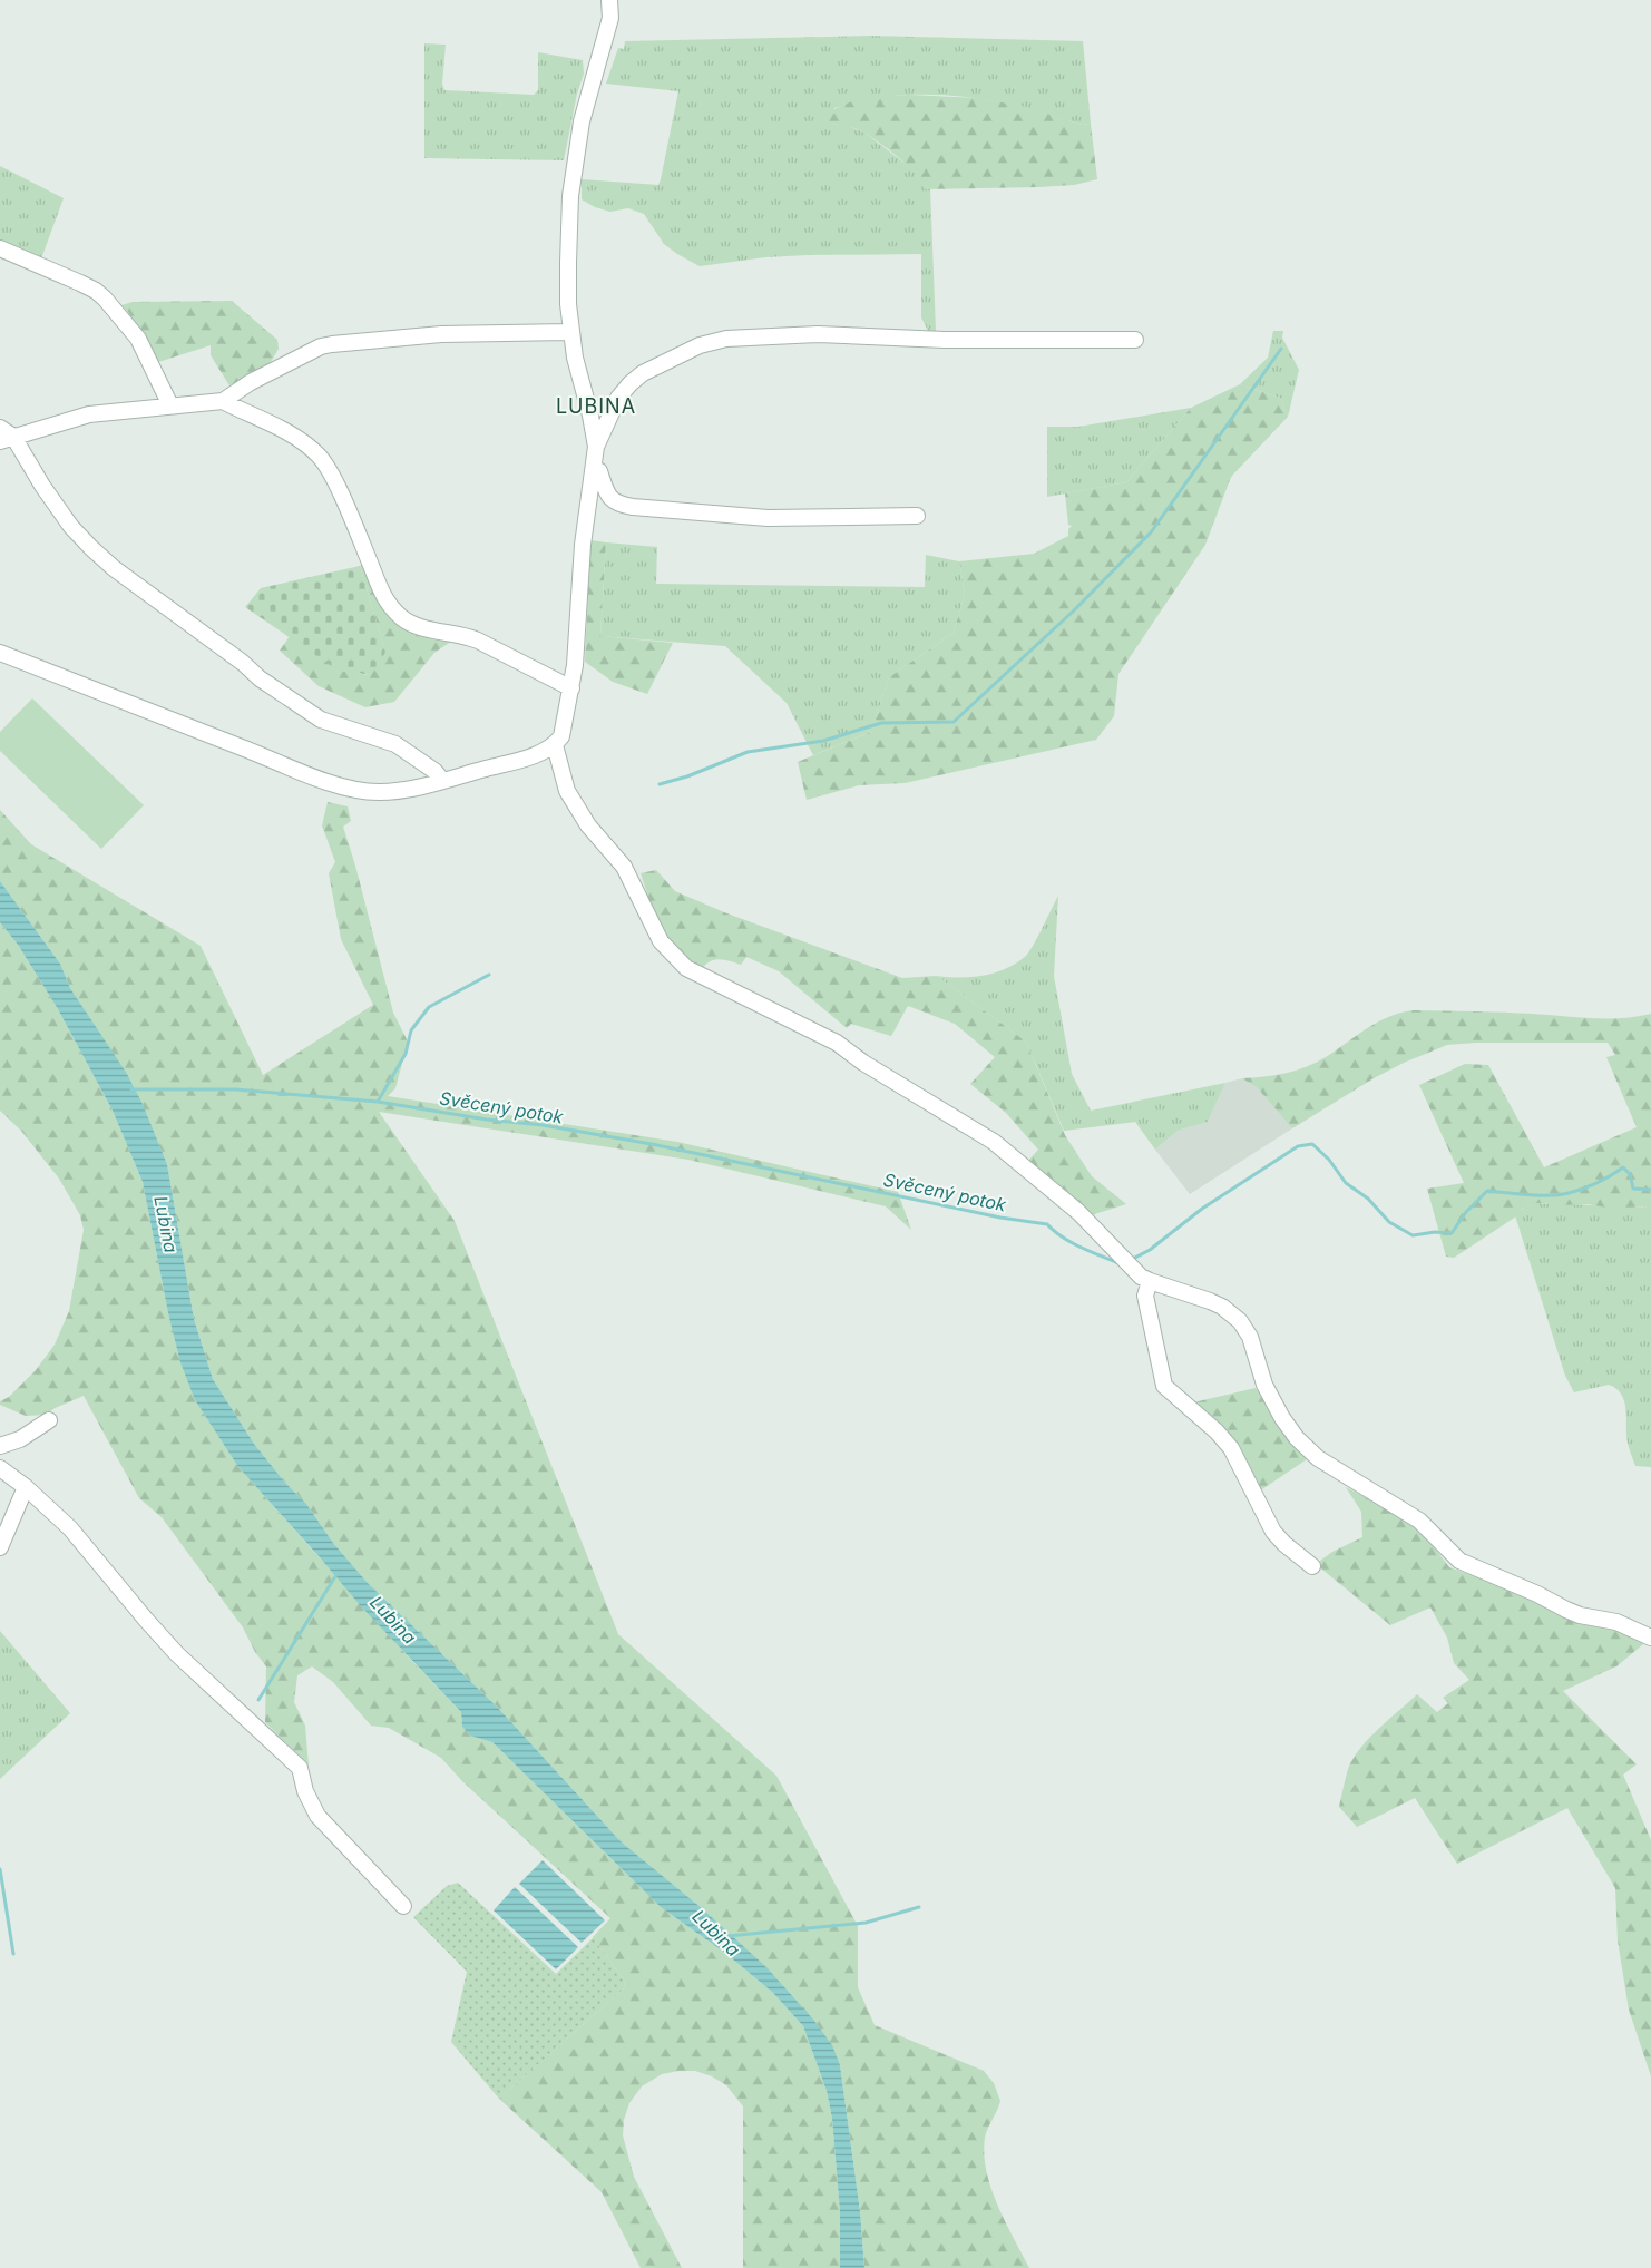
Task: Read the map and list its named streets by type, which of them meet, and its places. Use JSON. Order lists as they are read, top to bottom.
{
  "districts": ["LUBINA"],
  "water": ["Svěcený potok", "Lubina"]
}
